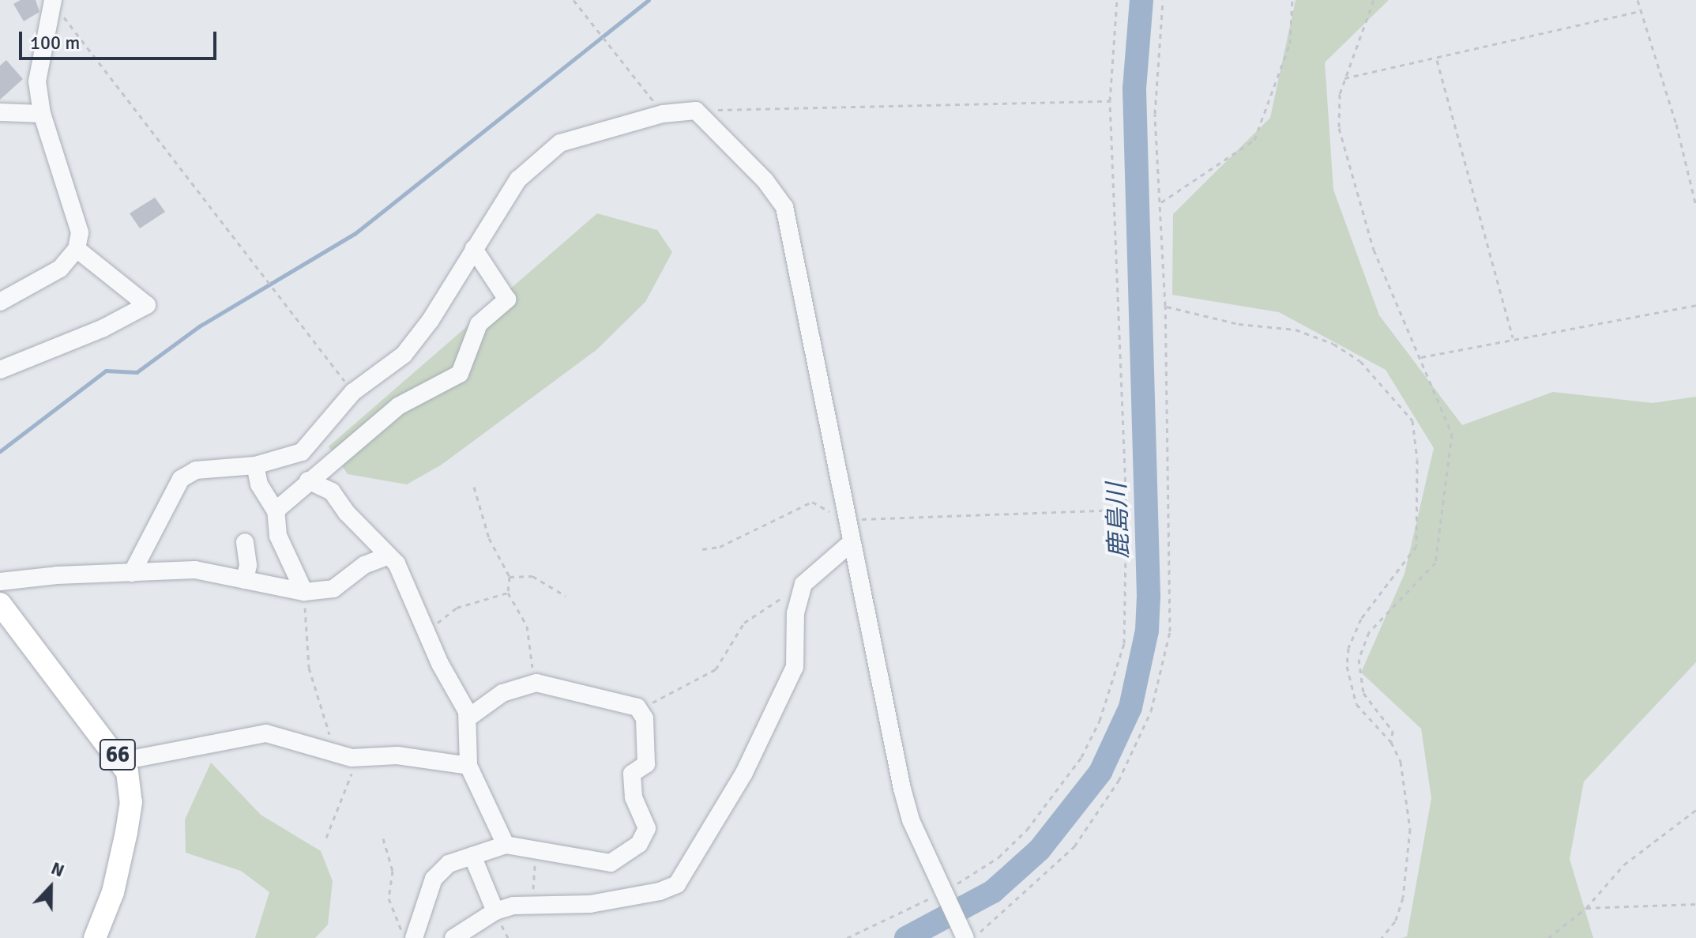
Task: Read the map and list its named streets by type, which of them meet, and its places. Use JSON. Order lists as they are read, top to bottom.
{
  "streets": {
    "main road": ["66"]
  },
  "water": ["鹿島川"],
  "scale_bar": "100 m",
  "north": "top"
}
